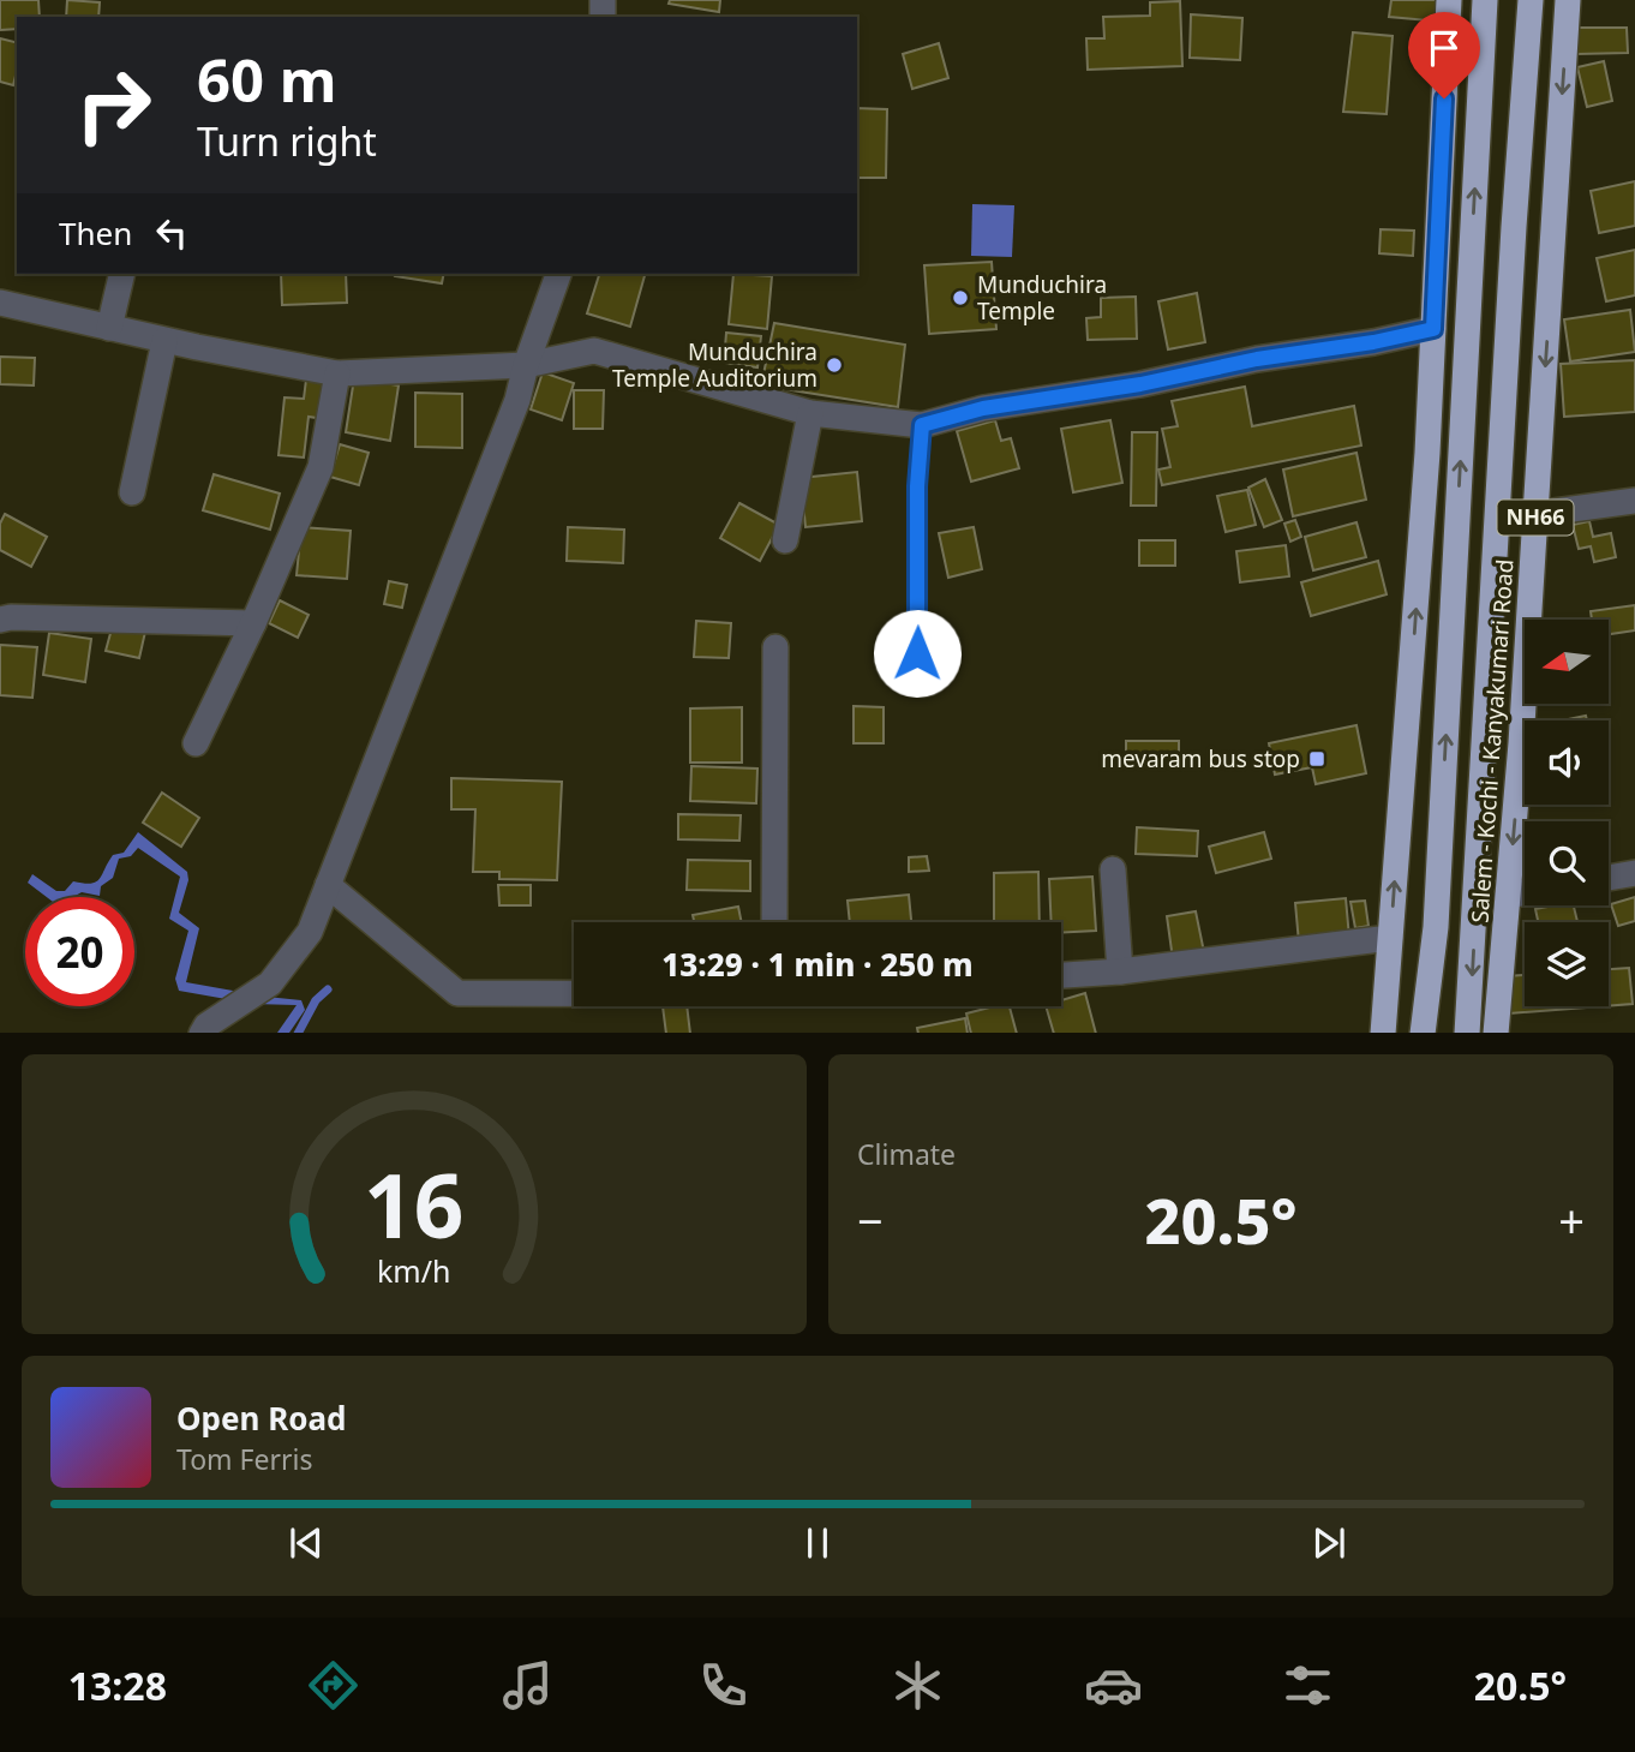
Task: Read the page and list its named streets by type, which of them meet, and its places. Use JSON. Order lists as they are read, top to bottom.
{
  "streets": {
    "highway": ["NH66", "Salem - Kochi - Kanyakumari Road"]
  },
  "places": {
    "other": ["Munduchira Temple", "Munduchira Temple Auditorium"],
    "transit": ["mevaram bus stop"]
  },
  "north": "left",
  "page": {
    "turn": ["60 m", "Turn right"],
    "then": "Then",
    "limit": "20",
    "trip": "13:29 · 1 min · 250 m",
    "tile": "Climate",
    "heat": ["−", "20.5°", "+"],
    "song": ["Open Road", "Tom Ferris"],
    "tabs": ["13:28", "20.5°"],
    "gauge": ["16", "km/h"]
  }
}
